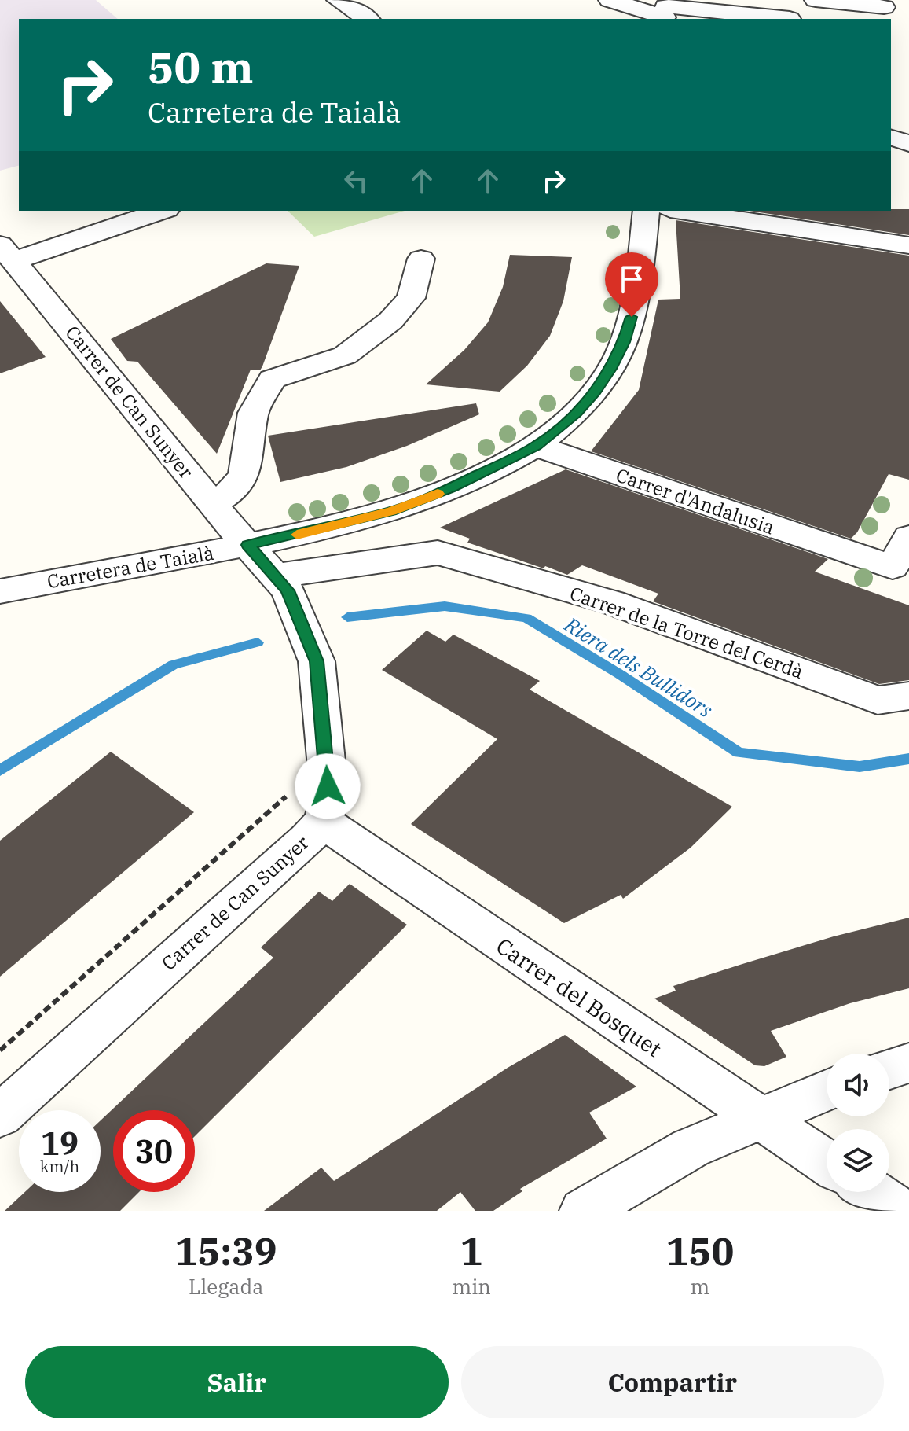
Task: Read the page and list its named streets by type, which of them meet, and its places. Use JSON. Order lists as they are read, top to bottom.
{
  "streets": {
    "street": [
      "Carrer de Can Sunyer",
      "Carrer d'Andalusia",
      "Carretera de Taialà",
      "Carrer de la Torre del Cerdà",
      "Carrer del Bosquet"
    ]
  },
  "crossings": [
    ["Carrer de Can Sunyer", "Carretera de Taialà"],
    ["Carrer de Can Sunyer", "Carrer de la Torre del Cerdà"],
    ["Carrer de Can Sunyer", "Carrer del Bosquet"],
    ["Carrer d'Andalusia", "Carretera de Taialà"]
  ],
  "water": ["Riera dels Bullidors"],
  "page": {
    "turn": ["50 m", "Carretera de Taialà"],
    "speed": "19 km/h",
    "limit": "30",
    "eta": [
      "15:39",
      "Llegada",
      "1",
      "min",
      "150",
      "m"
    ],
    "buttons": ["Salir", "Compartir"]
  }
}
